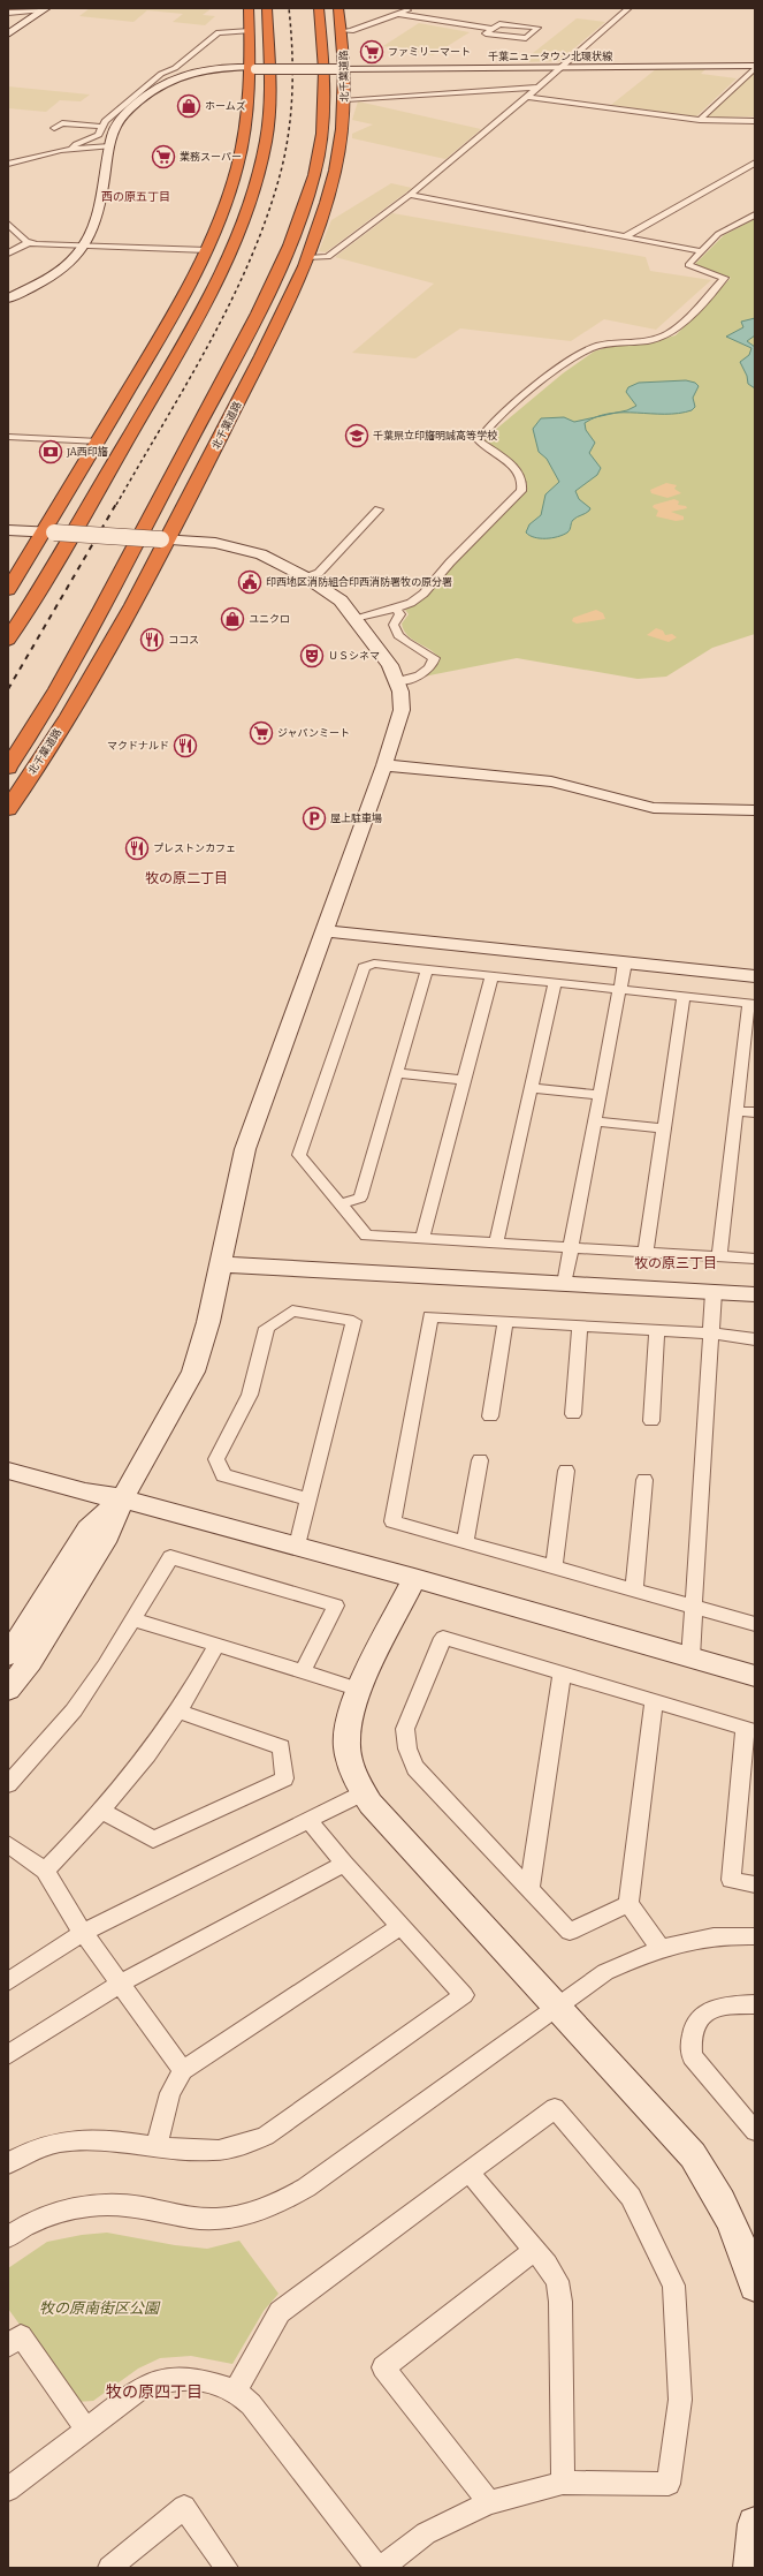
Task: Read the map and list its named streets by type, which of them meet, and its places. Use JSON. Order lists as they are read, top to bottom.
{
  "streets": {
    "highway": ["北千葉道路"],
    "street": ["千葉ニュータウン北環状線"]
  },
  "crossings": [
    ["千葉ニュータウン北環状線", "北千葉道路"]
  ],
  "districts": [
    "西の原五丁目",
    "牧の原二丁目",
    "牧の原三丁目",
    "牧の原四丁目"
  ],
  "parks": ["牧の原南街区公園"],
  "places": {
    "supermarket": ["ファミリーマート", "業務スーパー", "ジャパンミート"],
    "shop": ["ホームズ", "ユニクロ"],
    "school or university": ["千葉県立印旛明誠高等学校"],
    "bank": ["JA西印旛"],
    "public building": ["印西地区消防組合印西消防署牧の原分署"],
    "restaurant": ["ココス", "マクドナルド", "プレストンカフェ"],
    "theatre": ["ＵＳシネマ"],
    "parking": ["屋上駐車場"]
  }
}
